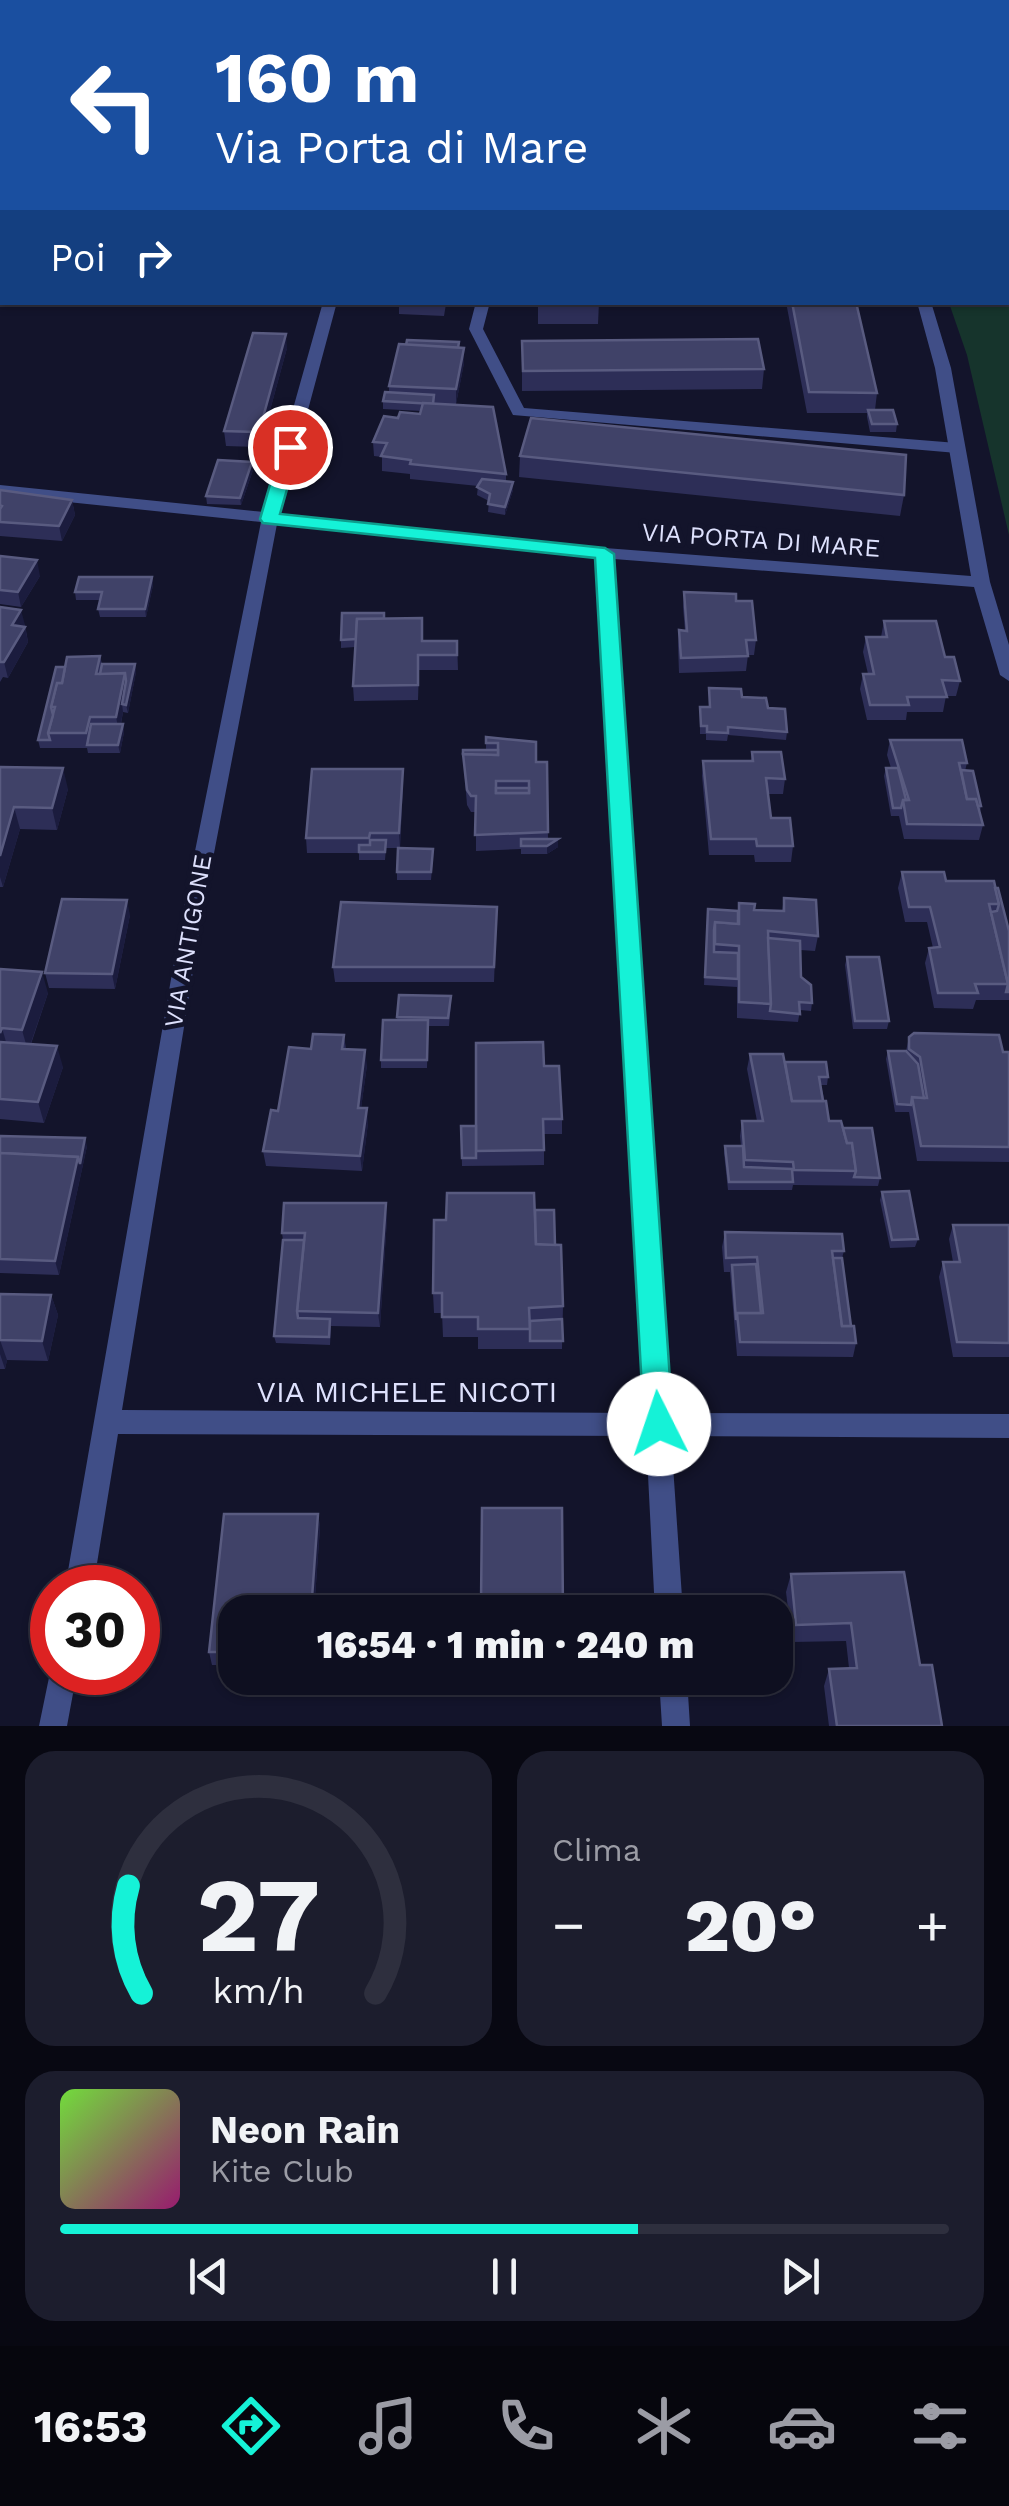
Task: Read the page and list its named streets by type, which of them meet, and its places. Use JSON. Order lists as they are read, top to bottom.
{
  "streets": {
    "street": ["VIA PORTA DI MARE", "VIA ANTIGONE", "VIA MICHELE NICOTI"]
  },
  "crossings": [
    ["VIA PORTA DI MARE", "VIA ANTIGONE"],
    ["VIA ANTIGONE", "VIA MICHELE NICOTI"]
  ],
  "page": {
    "turn": ["160 m", "Via Porta di Mare"],
    "then": "Poi",
    "limit": "30",
    "trip": "16:54 · 1 min · 240 m",
    "tile": "Clima",
    "heat": ["−", "20°", "+"],
    "song": ["Neon Rain", "Kite Club"],
    "tabs": "16:53",
    "gauge": ["27", "km/h"]
  }
}
